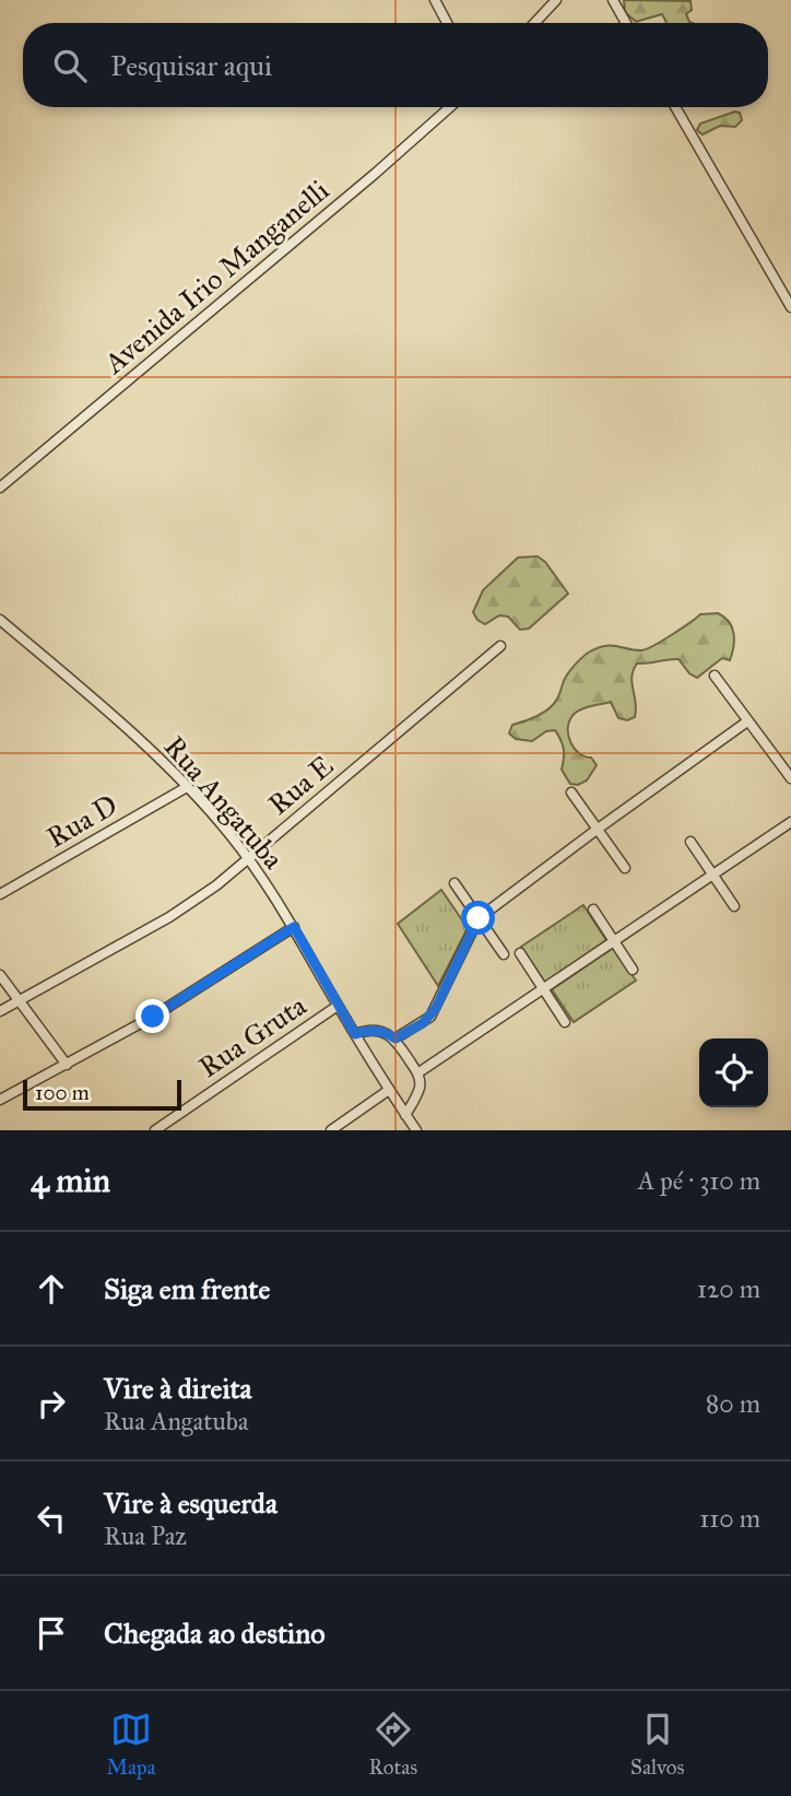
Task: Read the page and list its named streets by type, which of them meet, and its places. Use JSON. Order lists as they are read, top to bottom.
{
  "streets": {
    "street": [
      "Avenida Irio Manganelli",
      "Rua E",
      "Rua Angatuba",
      "Rua D",
      "Rua Gruta"
    ]
  },
  "crossings": [
    ["Rua E", "Rua Angatuba"],
    ["Rua Angatuba", "Rua D"],
    ["Rua Angatuba", "Rua Gruta"]
  ],
  "scale_bar": "100 m",
  "page": {
    "search": "Pesquisar aqui",
    "scale": "100 m",
    "heading": ["4 min", "A pé · 310 m"],
    "list": [
      ["Siga em frente", "120 m"],
      ["Vire à direita", "Rua Angatuba", "80 m"],
      ["Vire à esquerda", "Rua Paz", "110 m"],
      "Chegada ao destino"
    ],
    "nav": ["Mapa", "Rotas", "Salvos"]
  }
}
